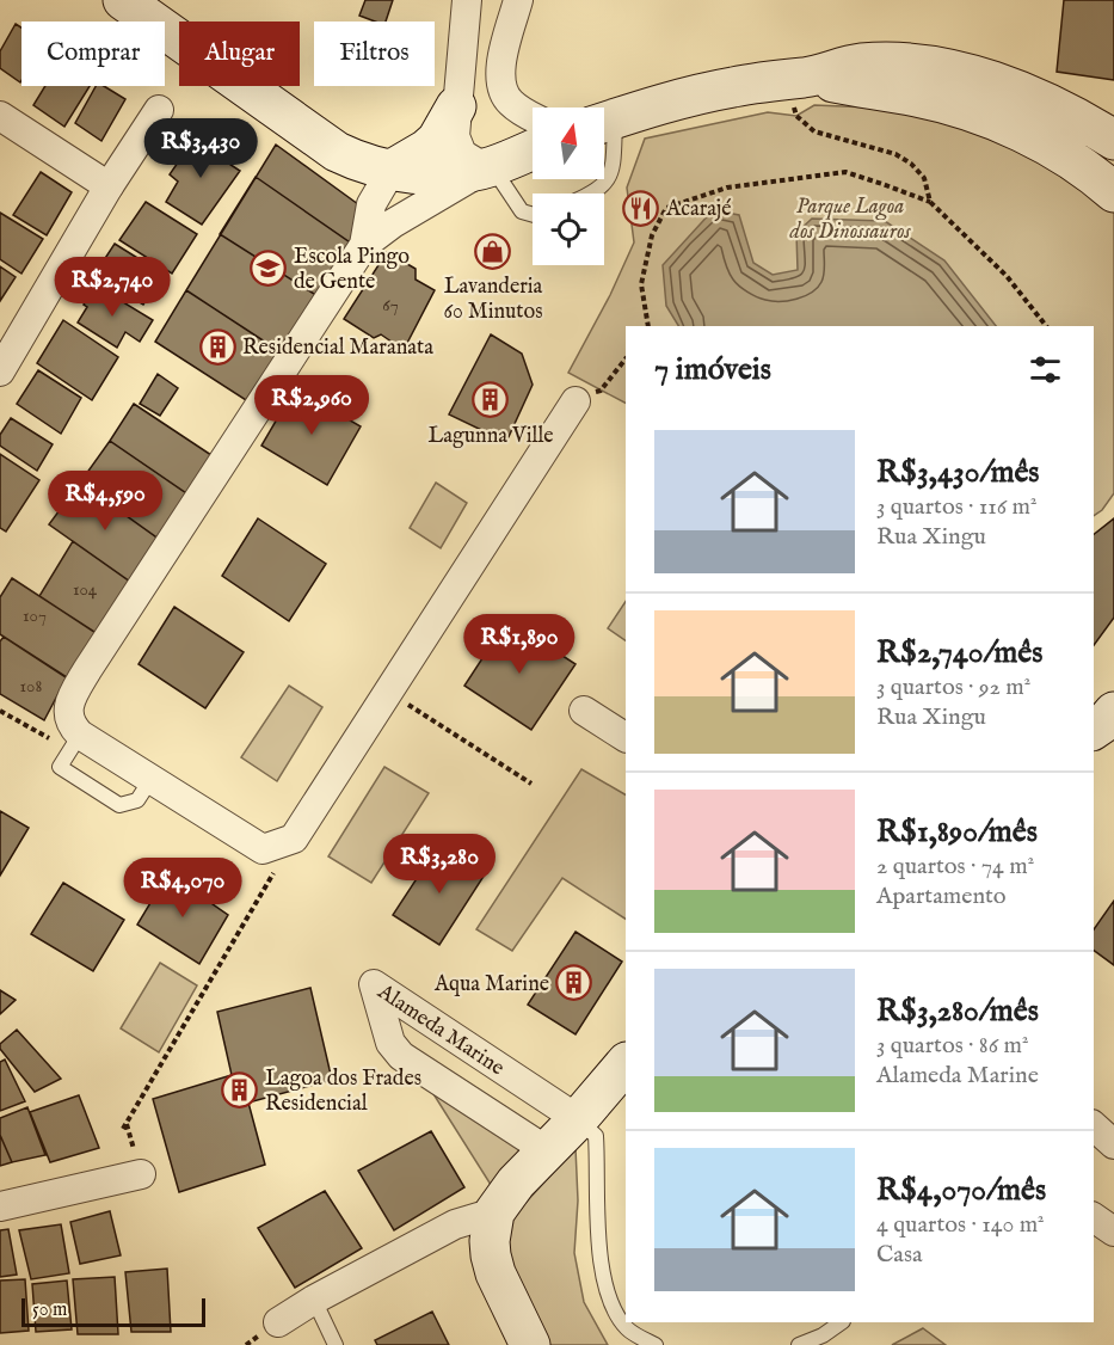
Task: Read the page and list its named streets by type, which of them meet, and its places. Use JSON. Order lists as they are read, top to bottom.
{
  "streets": {
    "street": ["Alameda Marine"]
  },
  "parks": ["Parque Lagoa dos Dinossauros"],
  "places": {
    "restaurant": ["Acarajé"],
    "shop": ["Lavanderia 60 Minutos"],
    "school or university": ["Escola Pingo de Gente"],
    "building": [
      "Residencial Maranata",
      "Lagunna Ville",
      "Aqua Marine",
      "Lagoa dos Frades Residencial"
    ]
  },
  "house_numbers": [
    "67",
    "104",
    "107",
    "108"
  ],
  "scale_bar": "50 m",
  "north": "top",
  "page": {
    "chip": ["Comprar", "Alugar", "Filtros"],
    "price": [
      "R$3,430",
      "R$2,740",
      "R$2,960",
      "R$4,590",
      "R$1,890",
      "R$3,280",
      "R$4,070"
    ],
    "heading": "7 imóveis",
    "list": [
      {
        "name": "R$3,430/mês",
        "note": "3 quartos · 116 m² · Rua Xingu"
      },
      {
        "name": "R$2,740/mês",
        "note": "3 quartos · 92 m² · Rua Xingu"
      },
      {
        "name": "R$1,890/mês",
        "note": "2 quartos · 74 m² · Apartamento"
      },
      {
        "name": "R$3,280/mês",
        "note": "3 quartos · 86 m² · Alameda Marine"
      },
      {
        "name": "R$4,070/mês",
        "note": "4 quartos · 140 m² · Casa"
      }
    ],
    "scale": "50 m"
  }
}
